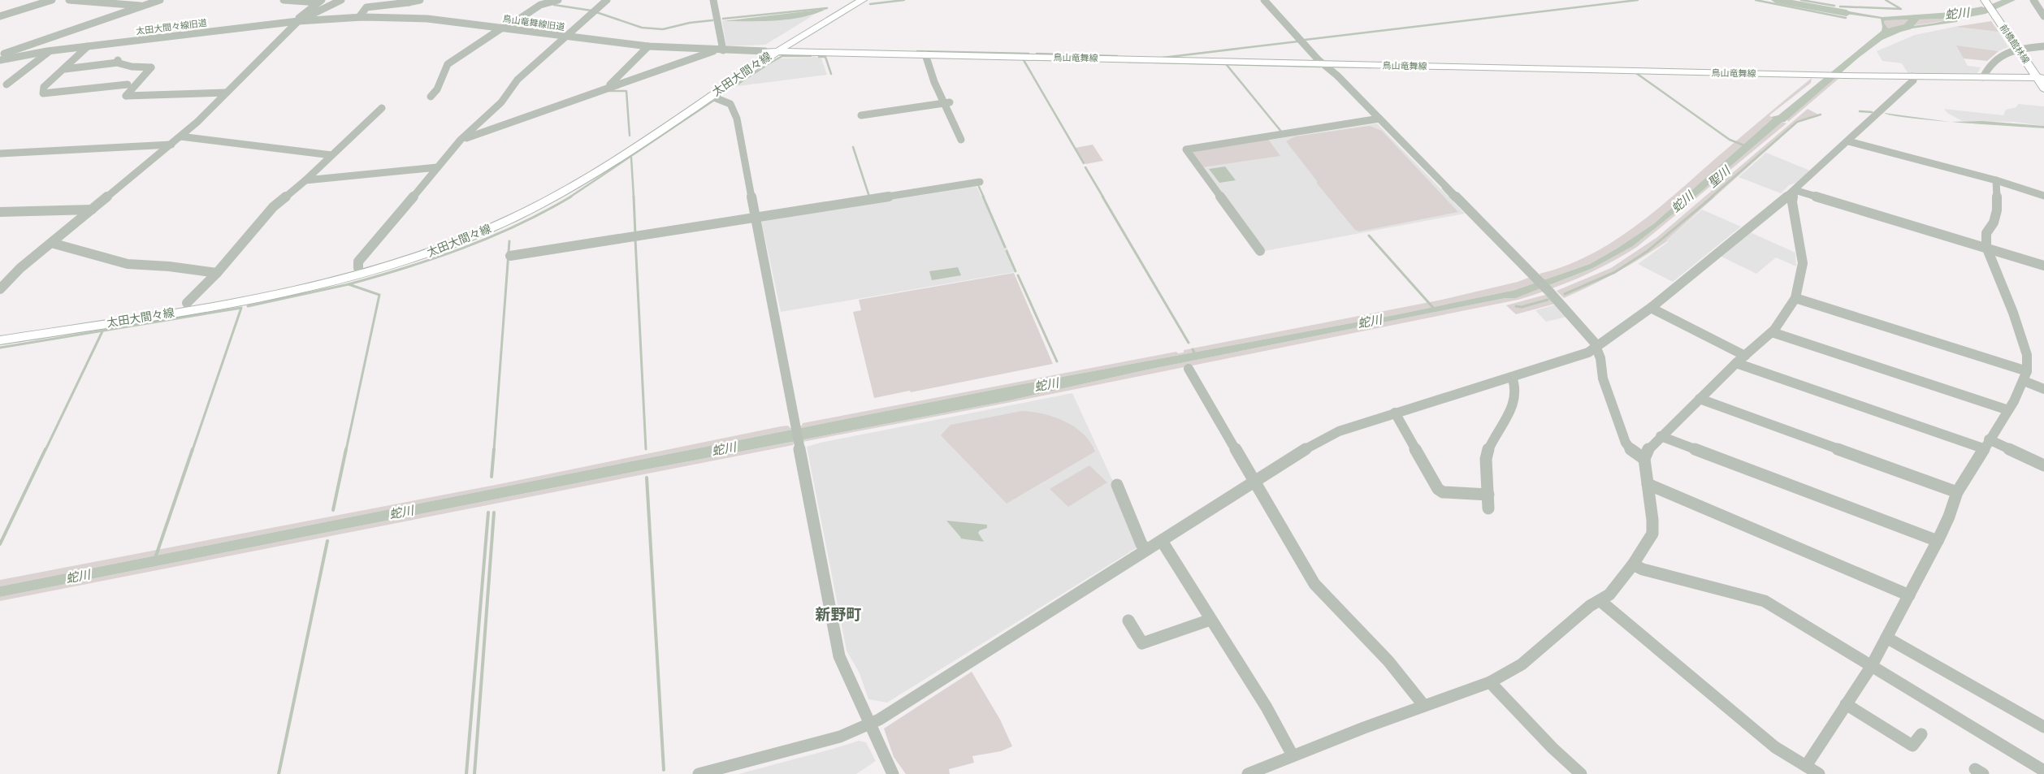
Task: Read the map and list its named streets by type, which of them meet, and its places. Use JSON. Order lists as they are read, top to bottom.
{
  "streets": {
    "main road": ["前橋館林線", "鳥山竜舞線", "太田大間々線"],
    "street": ["鳥山竜舞線旧道", "太田大間々線旧道"]
  },
  "crossings": [
    ["鳥山竜舞線旧道", "太田大間々線旧道"],
    ["鳥山竜舞線旧道", "鳥山竜舞線"],
    ["鳥山竜舞線旧道", "太田大間々線"],
    ["前橋館林線", "鳥山竜舞線"],
    ["鳥山竜舞線", "太田大間々線"]
  ],
  "districts": ["新野町"],
  "water": ["蛇川", "聖川"]
}
